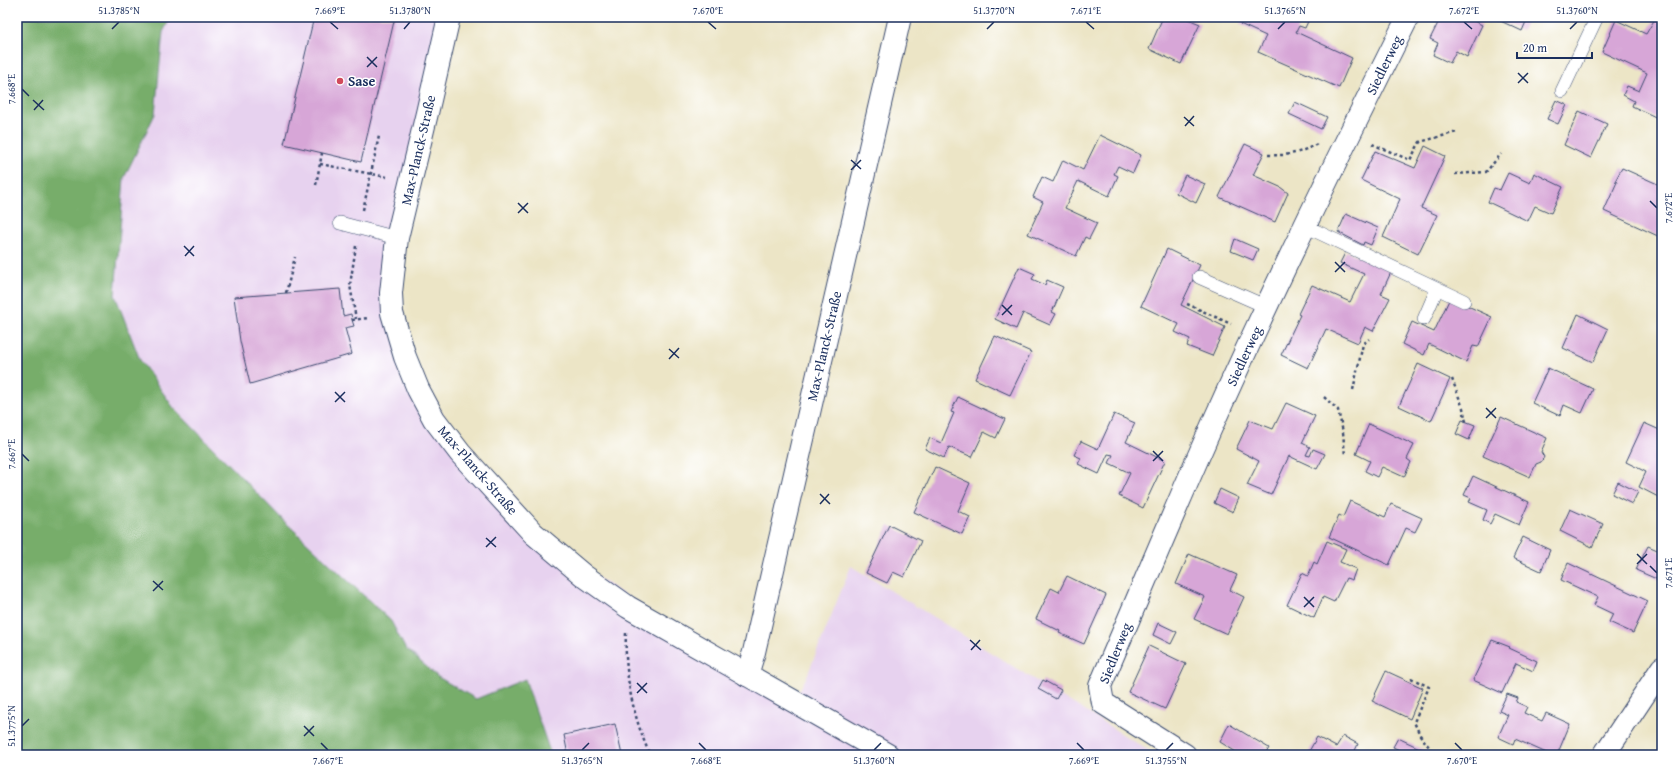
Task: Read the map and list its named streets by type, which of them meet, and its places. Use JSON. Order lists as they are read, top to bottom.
{
  "streets": {
    "street": ["Siedlerweg", "Max-Planck-Straße"]
  },
  "places": ["Sase"],
  "scale_bar": "20 m",
  "coordinates": [
    "51.3785°N",
    "7.669°E",
    "51.3780°N",
    "7.670°E",
    "51.3770°N",
    "7.671°E",
    "51.3765°N",
    "7.672°E",
    "51.3760°N",
    "7.668°E",
    "7.667°E",
    "51.3775°N",
    "51.3755°N"
  ]
}
